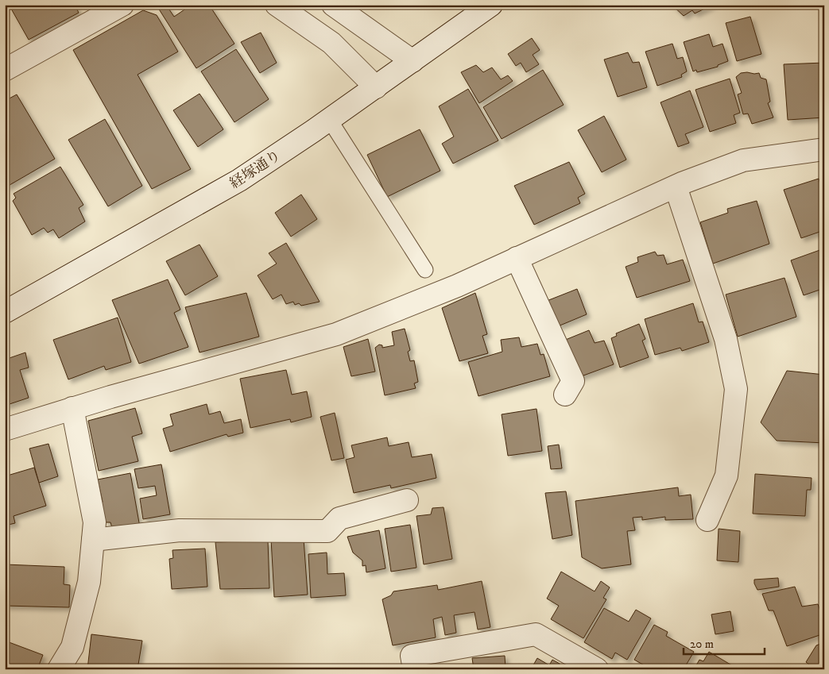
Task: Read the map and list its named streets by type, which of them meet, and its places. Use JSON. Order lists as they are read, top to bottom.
{
  "streets": {
    "street": ["経塚通り"]
  },
  "scale_bar": "20 m"
}
